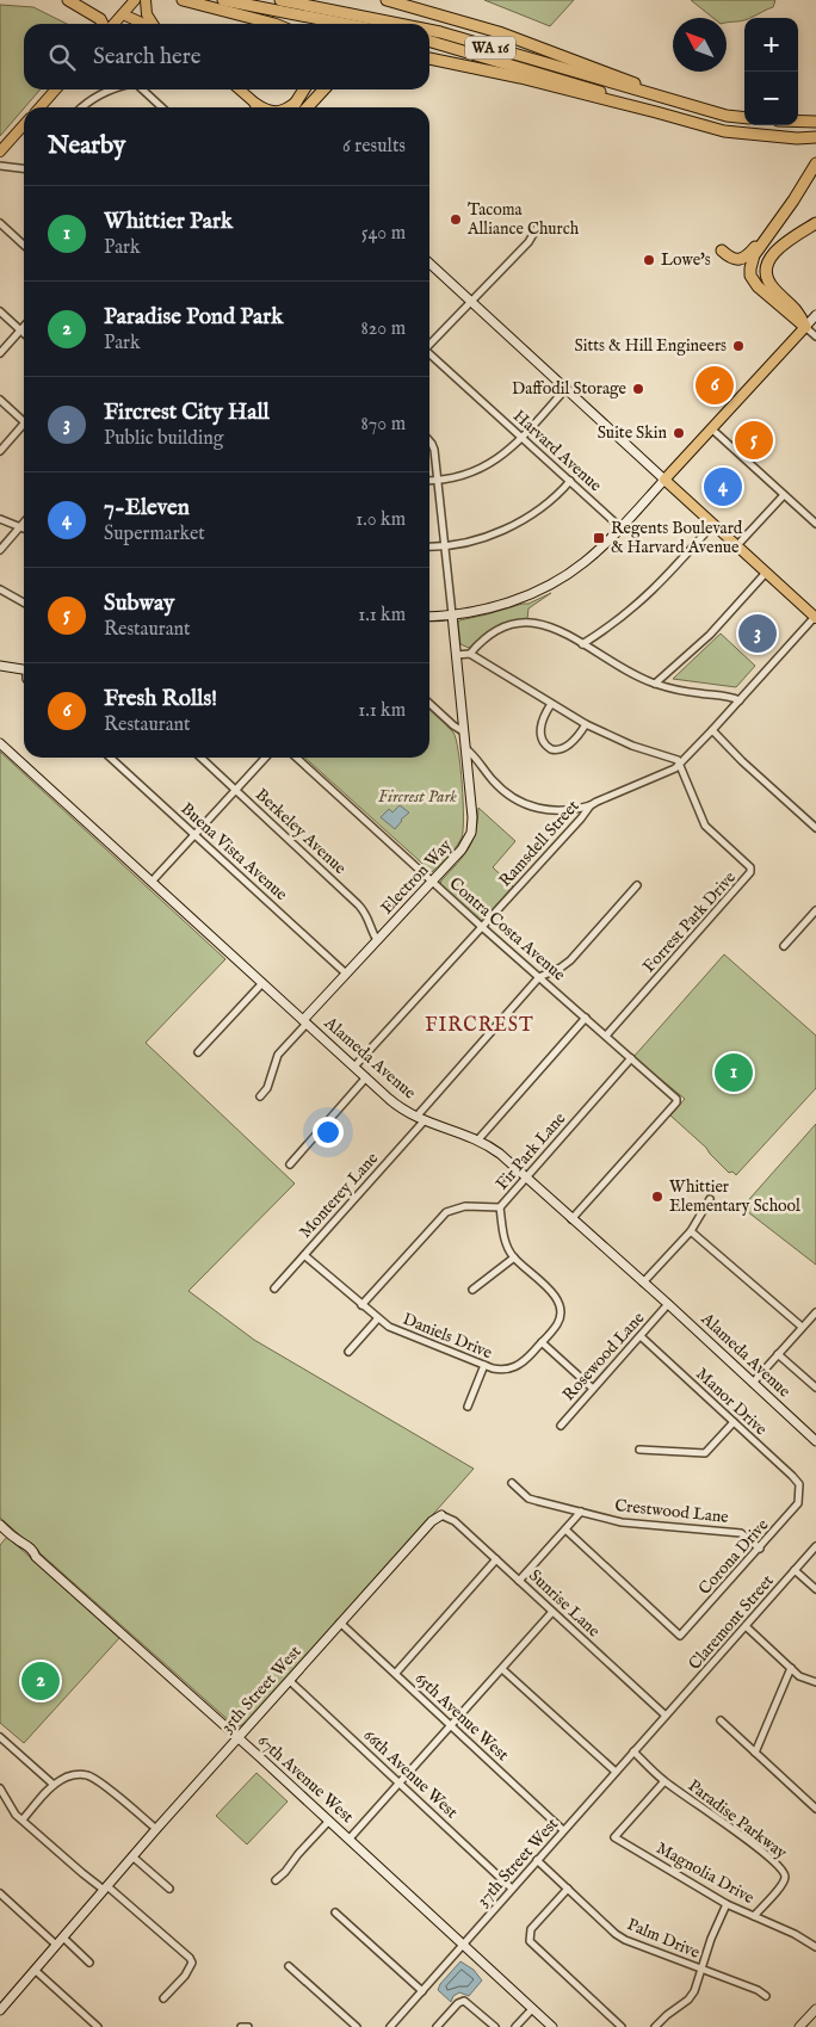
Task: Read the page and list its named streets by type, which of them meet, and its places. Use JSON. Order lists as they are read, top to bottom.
{
  "streets": {
    "highway": ["WA 16"],
    "street": [
      "Harvard Avenue",
      "Berkeley Avenue",
      "Ramsdell Street",
      "Buena Vista Avenue",
      "Electron Way",
      "Forrest Park Drive",
      "Contra Costa Avenue",
      "Alameda Avenue",
      "Fir Park Lane",
      "Monterey Lane",
      "Daniels Drive",
      "Rosewood Lane",
      "Manor Drive",
      "Crestwood Lane",
      "Corona Drive",
      "Sunrise Lane",
      "Claremont Street",
      "35th Street West",
      "65th Avenue West",
      "66th Avenue West",
      "67th Avenue West",
      "Paradise Parkway",
      "37th Street West",
      "Magnolia Drive",
      "Palm Drive"
    ]
  },
  "crossings": [
    ["Berkeley Avenue", "Electron Way"],
    ["Ramsdell Street", "Forrest Park Drive"],
    ["Ramsdell Street", "Contra Costa Avenue"],
    ["Ramsdell Street", "Alameda Avenue"],
    ["Buena Vista Avenue", "Electron Way"],
    ["Electron Way", "Contra Costa Avenue"],
    ["Electron Way", "Alameda Avenue"],
    ["Forrest Park Drive", "Contra Costa Avenue"],
    ["Contra Costa Avenue", "Alameda Avenue"],
    ["Contra Costa Avenue", "Fir Park Lane"],
    ["Contra Costa Avenue", "Monterey Lane"],
    ["Alameda Avenue", "Fir Park Lane"],
    ["Alameda Avenue", "Monterey Lane"],
    ["Alameda Avenue", "Rosewood Lane"],
    ["Fir Park Lane", "Daniels Drive"],
    ["Monterey Lane", "Daniels Drive"],
    ["Rosewood Lane", "Manor Drive"],
    ["Manor Drive", "Corona Drive"],
    ["Crestwood Lane", "Corona Drive"],
    ["Sunrise Lane", "Claremont Street"],
    ["Sunrise Lane", "35th Street West"],
    ["Sunrise Lane", "37th Street West"],
    ["Claremont Street", "37th Street West"],
    ["35th Street West", "65th Avenue West"],
    ["35th Street West", "66th Avenue West"],
    ["35th Street West", "67th Avenue West"],
    ["65th Avenue West", "37th Street West"],
    ["66th Avenue West", "37th Street West"],
    ["67th Avenue West", "37th Street West"],
    ["Paradise Parkway", "37th Street West"],
    ["Paradise Parkway", "Magnolia Drive"],
    ["37th Street West", "Palm Drive"]
  ],
  "districts": ["FIRCREST"],
  "parks": ["Fircrest Park"],
  "places": {
    "other": [
      "Tacoma Alliance Church",
      "Lowe's",
      "Sitts & Hill Engineers",
      "Daffodil Storage",
      "Suite Skin",
      "Whittier Elementary School"
    ],
    "transit": ["Regents Boulevard & Harvard Avenue"]
  },
  "north": "top left",
  "page": {
    "map_buttons": ["+", "−"],
    "search": "Search here",
    "heading": ["Nearby", "6 results"],
    "list": [
      {
        "mark": "1",
        "name": "Whittier Park",
        "note": "Park",
        "value": "540 m"
      },
      {
        "mark": "2",
        "name": "Paradise Pond Park",
        "note": "Park",
        "value": "820 m"
      },
      {
        "mark": "3",
        "name": "Fircrest City Hall",
        "note": "Public building",
        "value": "870 m"
      },
      {
        "mark": "4",
        "name": "7-Eleven",
        "note": "Supermarket",
        "value": "1.0 km"
      },
      {
        "mark": "5",
        "name": "Subway",
        "note": "Restaurant",
        "value": "1.1 km"
      },
      {
        "mark": "6",
        "name": "Fresh Rolls!",
        "note": "Restaurant",
        "value": "1.1 km"
      }
    ],
    "pins": [
      "6",
      "5",
      "4",
      "3",
      "1",
      "2"
    ]
  }
}
